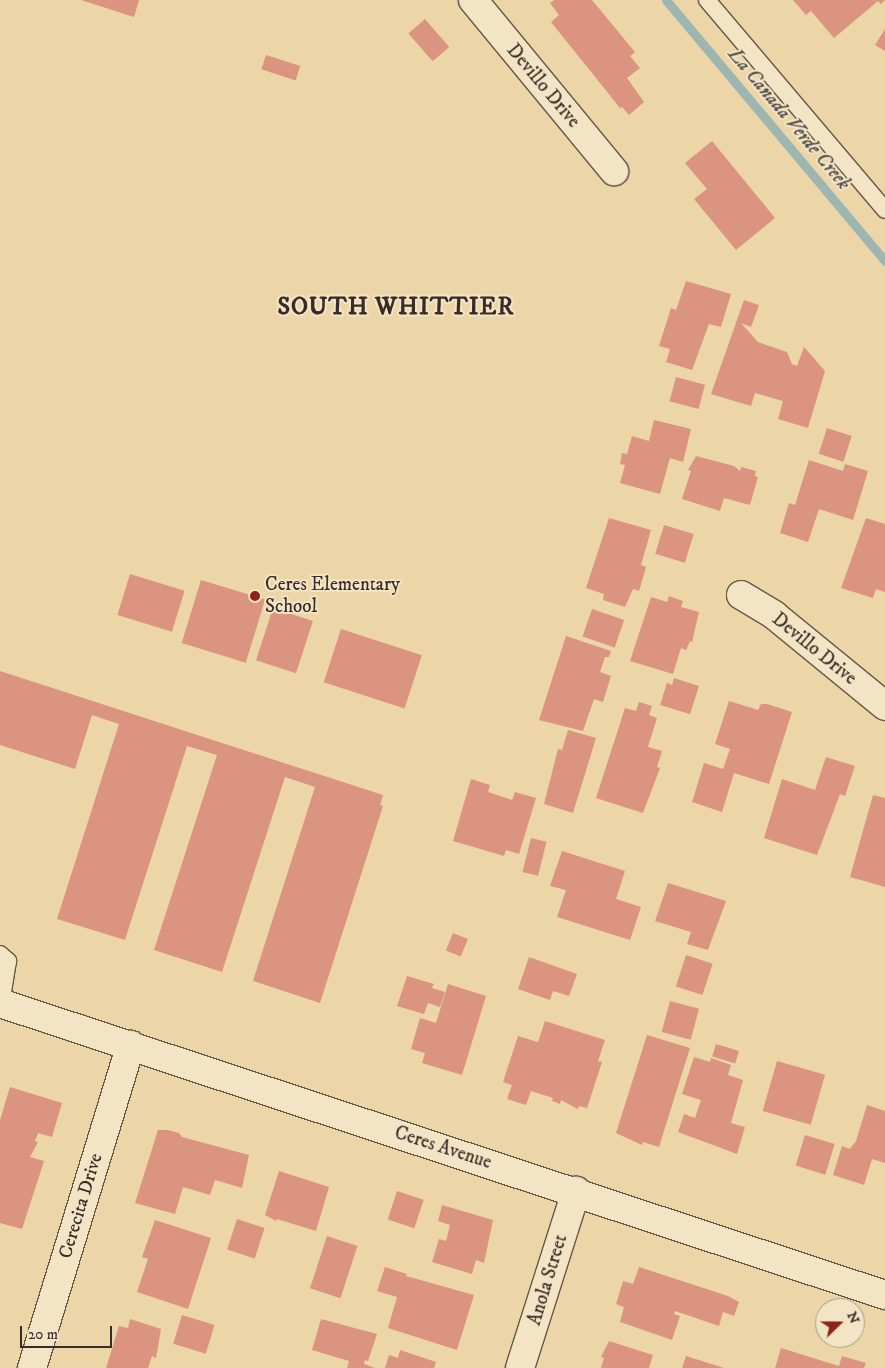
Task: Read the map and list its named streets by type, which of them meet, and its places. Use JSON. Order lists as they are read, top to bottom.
{
  "streets": {
    "street": [
      "Devillo Drive",
      "Ceres Avenue",
      "Cerecita Drive",
      "Anola Street"
    ]
  },
  "crossings": [
    ["Ceres Avenue", "Cerecita Drive"],
    ["Ceres Avenue", "Anola Street"]
  ],
  "districts": ["SOUTH WHITTIER"],
  "water": ["La Canada Verde Creek"],
  "places": ["Ceres Elementary School"],
  "scale_bar": "20 m",
  "north": "right"
}
